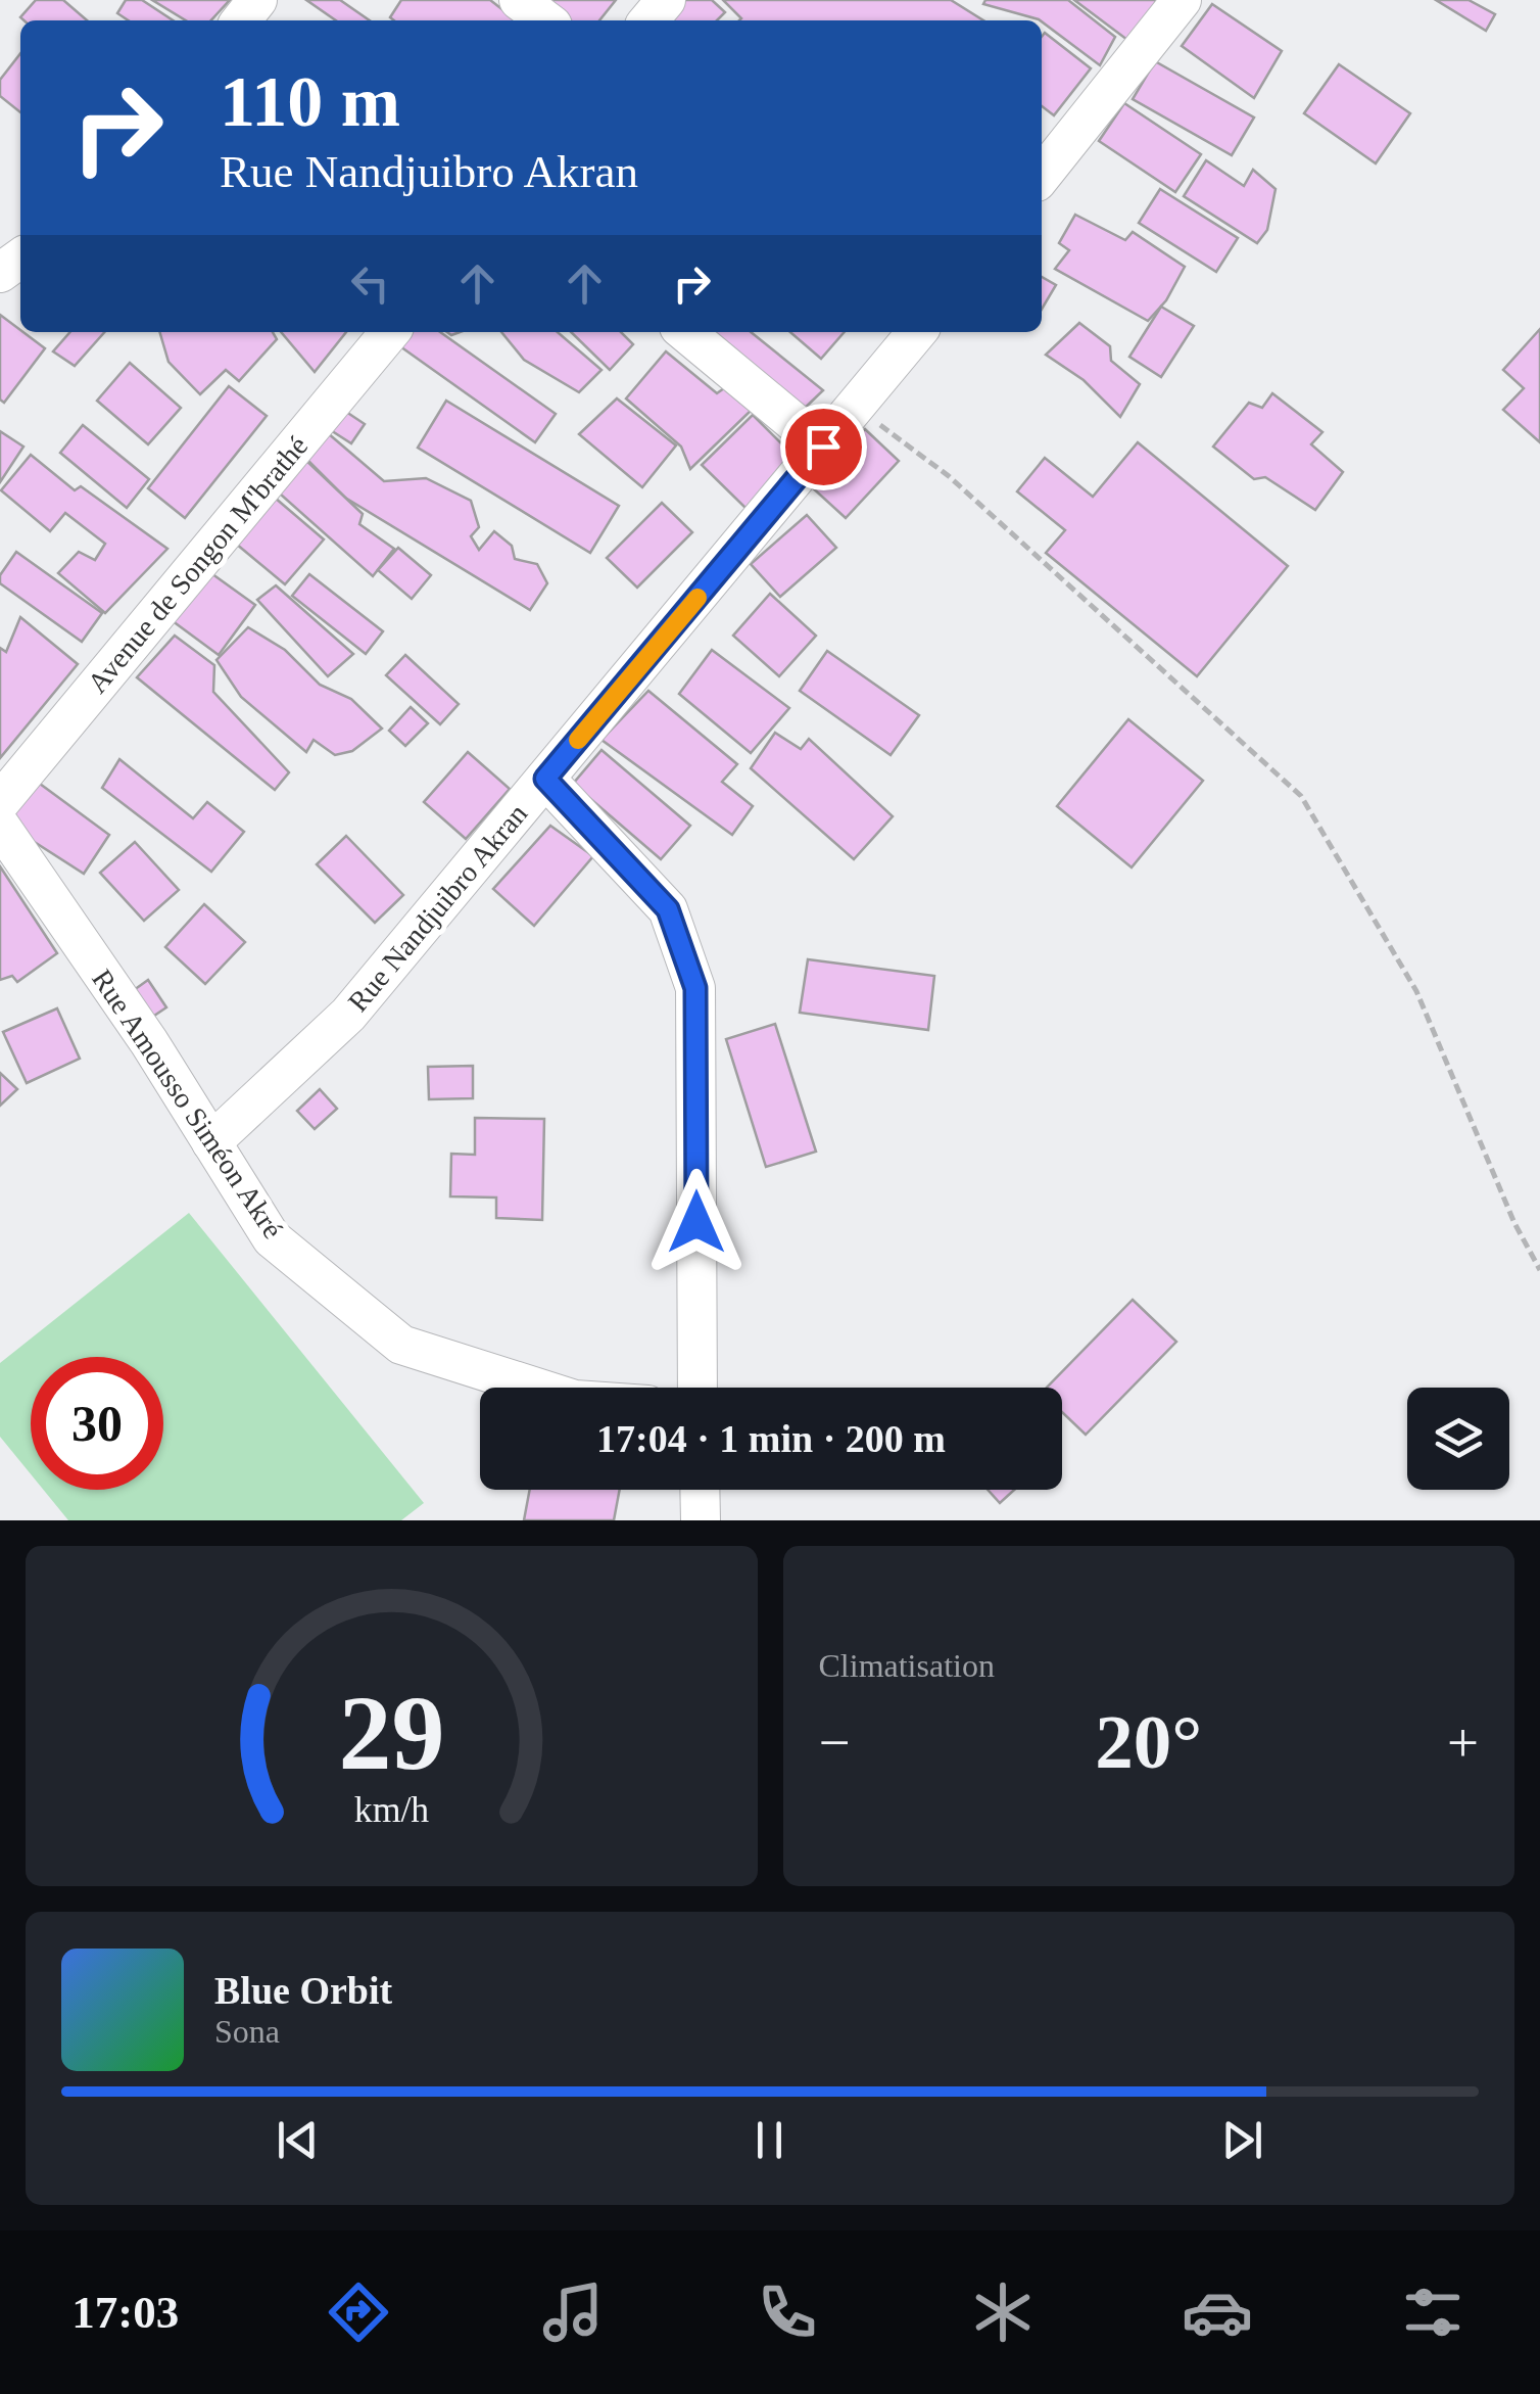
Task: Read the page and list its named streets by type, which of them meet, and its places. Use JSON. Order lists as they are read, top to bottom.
{
  "streets": {
    "street": ["Avenue de Songon M'brathé", "Rue Nandjuibro Akran", "Rue Amousso Siméon Akré"]
  },
  "crossings": [
    ["Rue Nandjuibro Akran", "Rue Amousso Siméon Akré"]
  ],
  "page": {
    "turn": ["110 m", "Rue Nandjuibro Akran"],
    "limit": "30",
    "trip": "17:04 · 1 min · 200 m",
    "tile": "Climatisation",
    "heat": ["−", "20°", "+"],
    "song": ["Blue Orbit", "Sona"],
    "tabs": "17:03",
    "gauge": ["29", "km/h"]
  }
}
